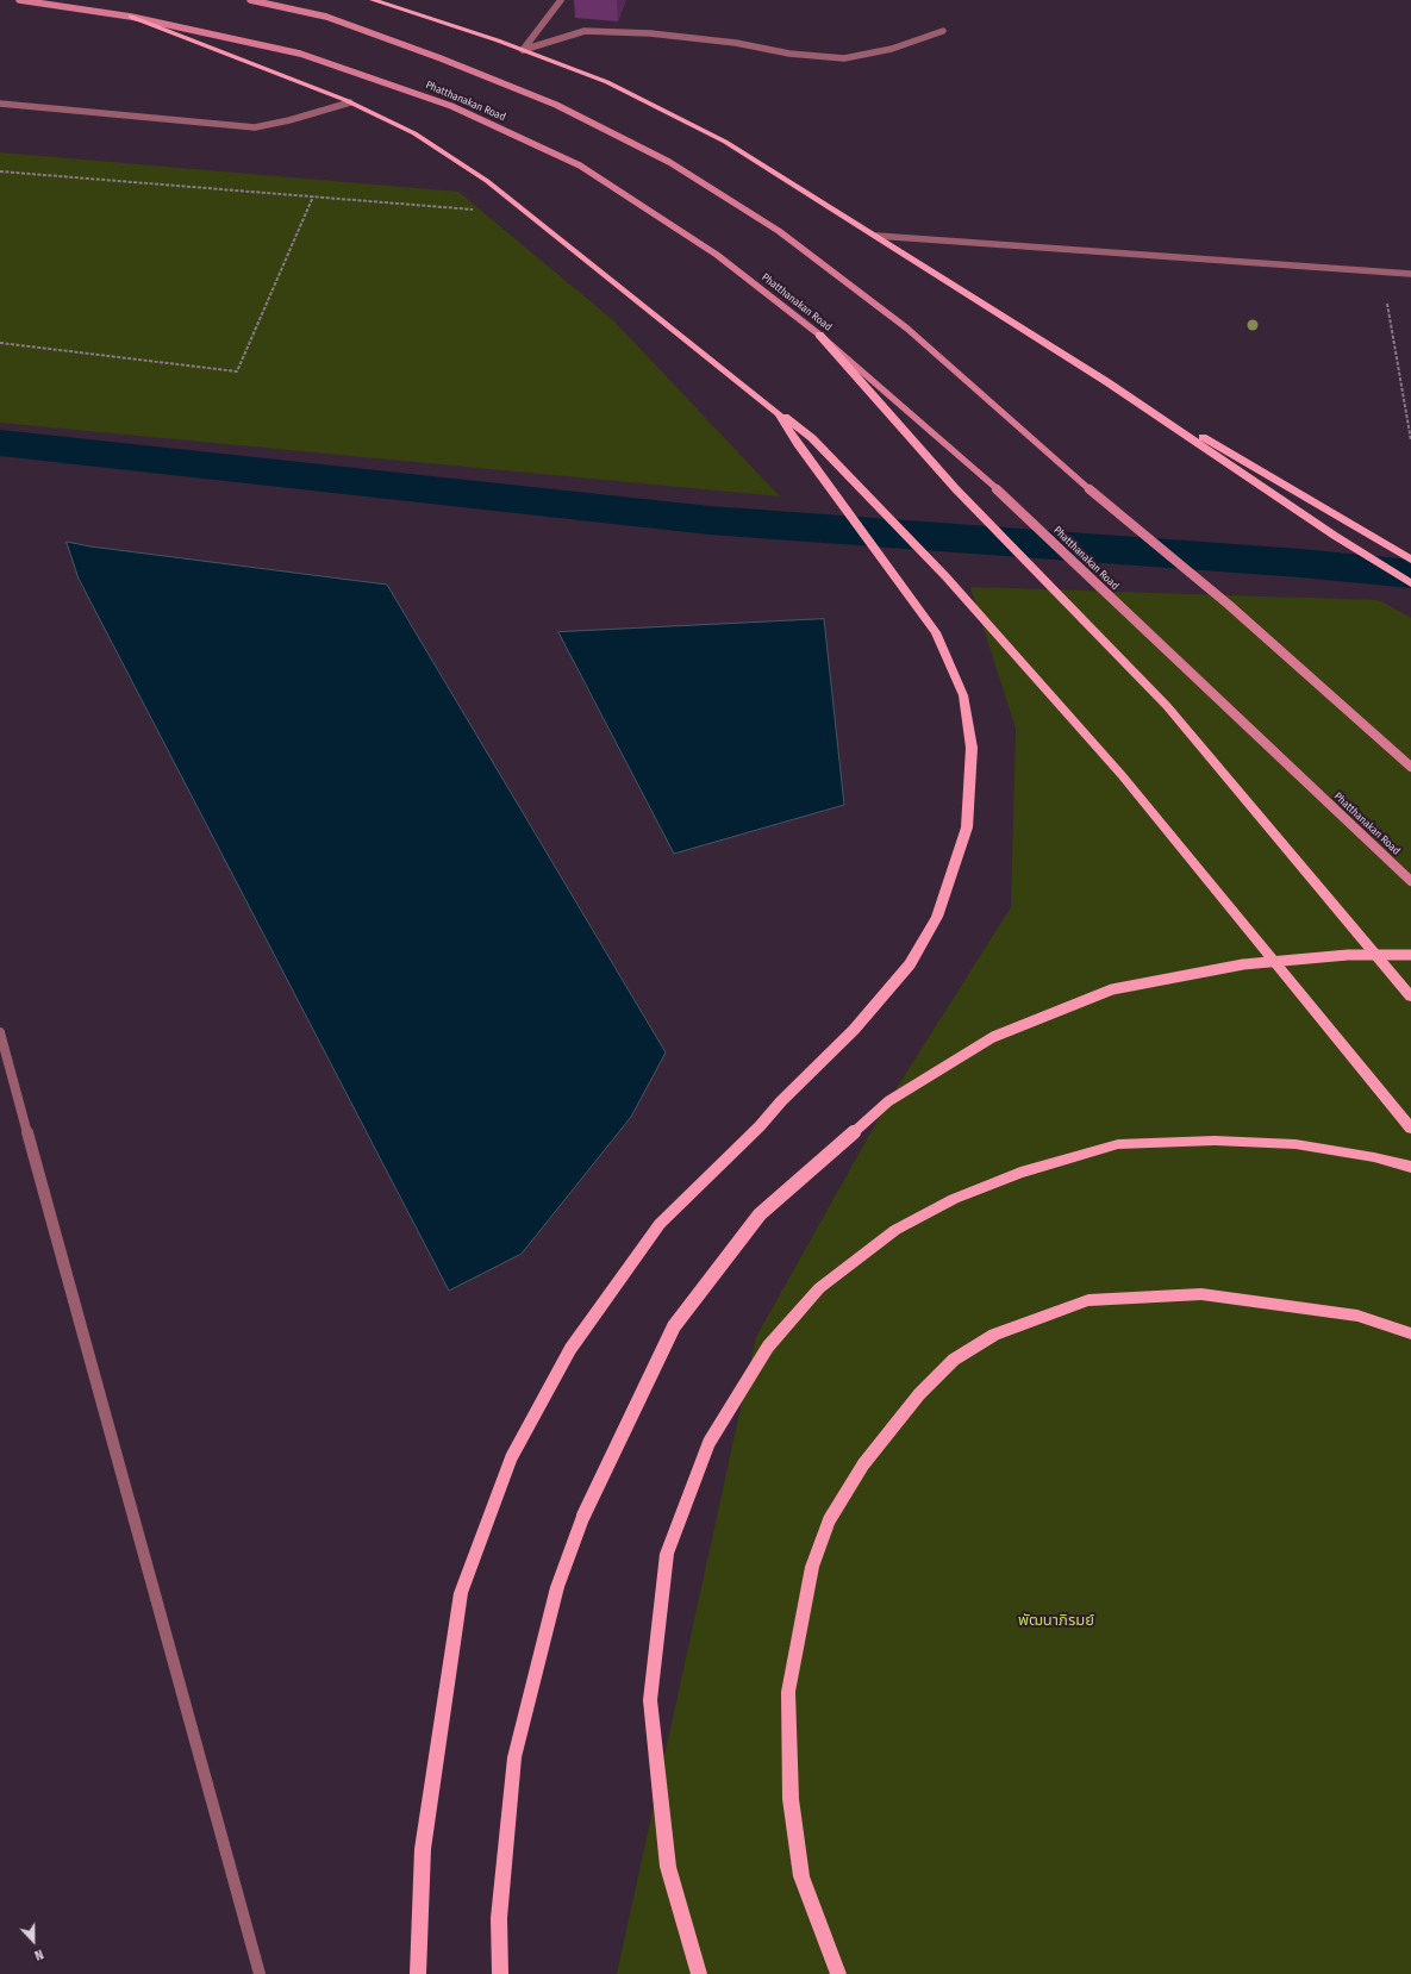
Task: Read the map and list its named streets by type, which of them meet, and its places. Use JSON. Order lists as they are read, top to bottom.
{
  "streets": {
    "main road": ["Phatthanakan Road"]
  },
  "parks": ["พัฒนาภิรมย์"],
  "north": "bottom"
}
